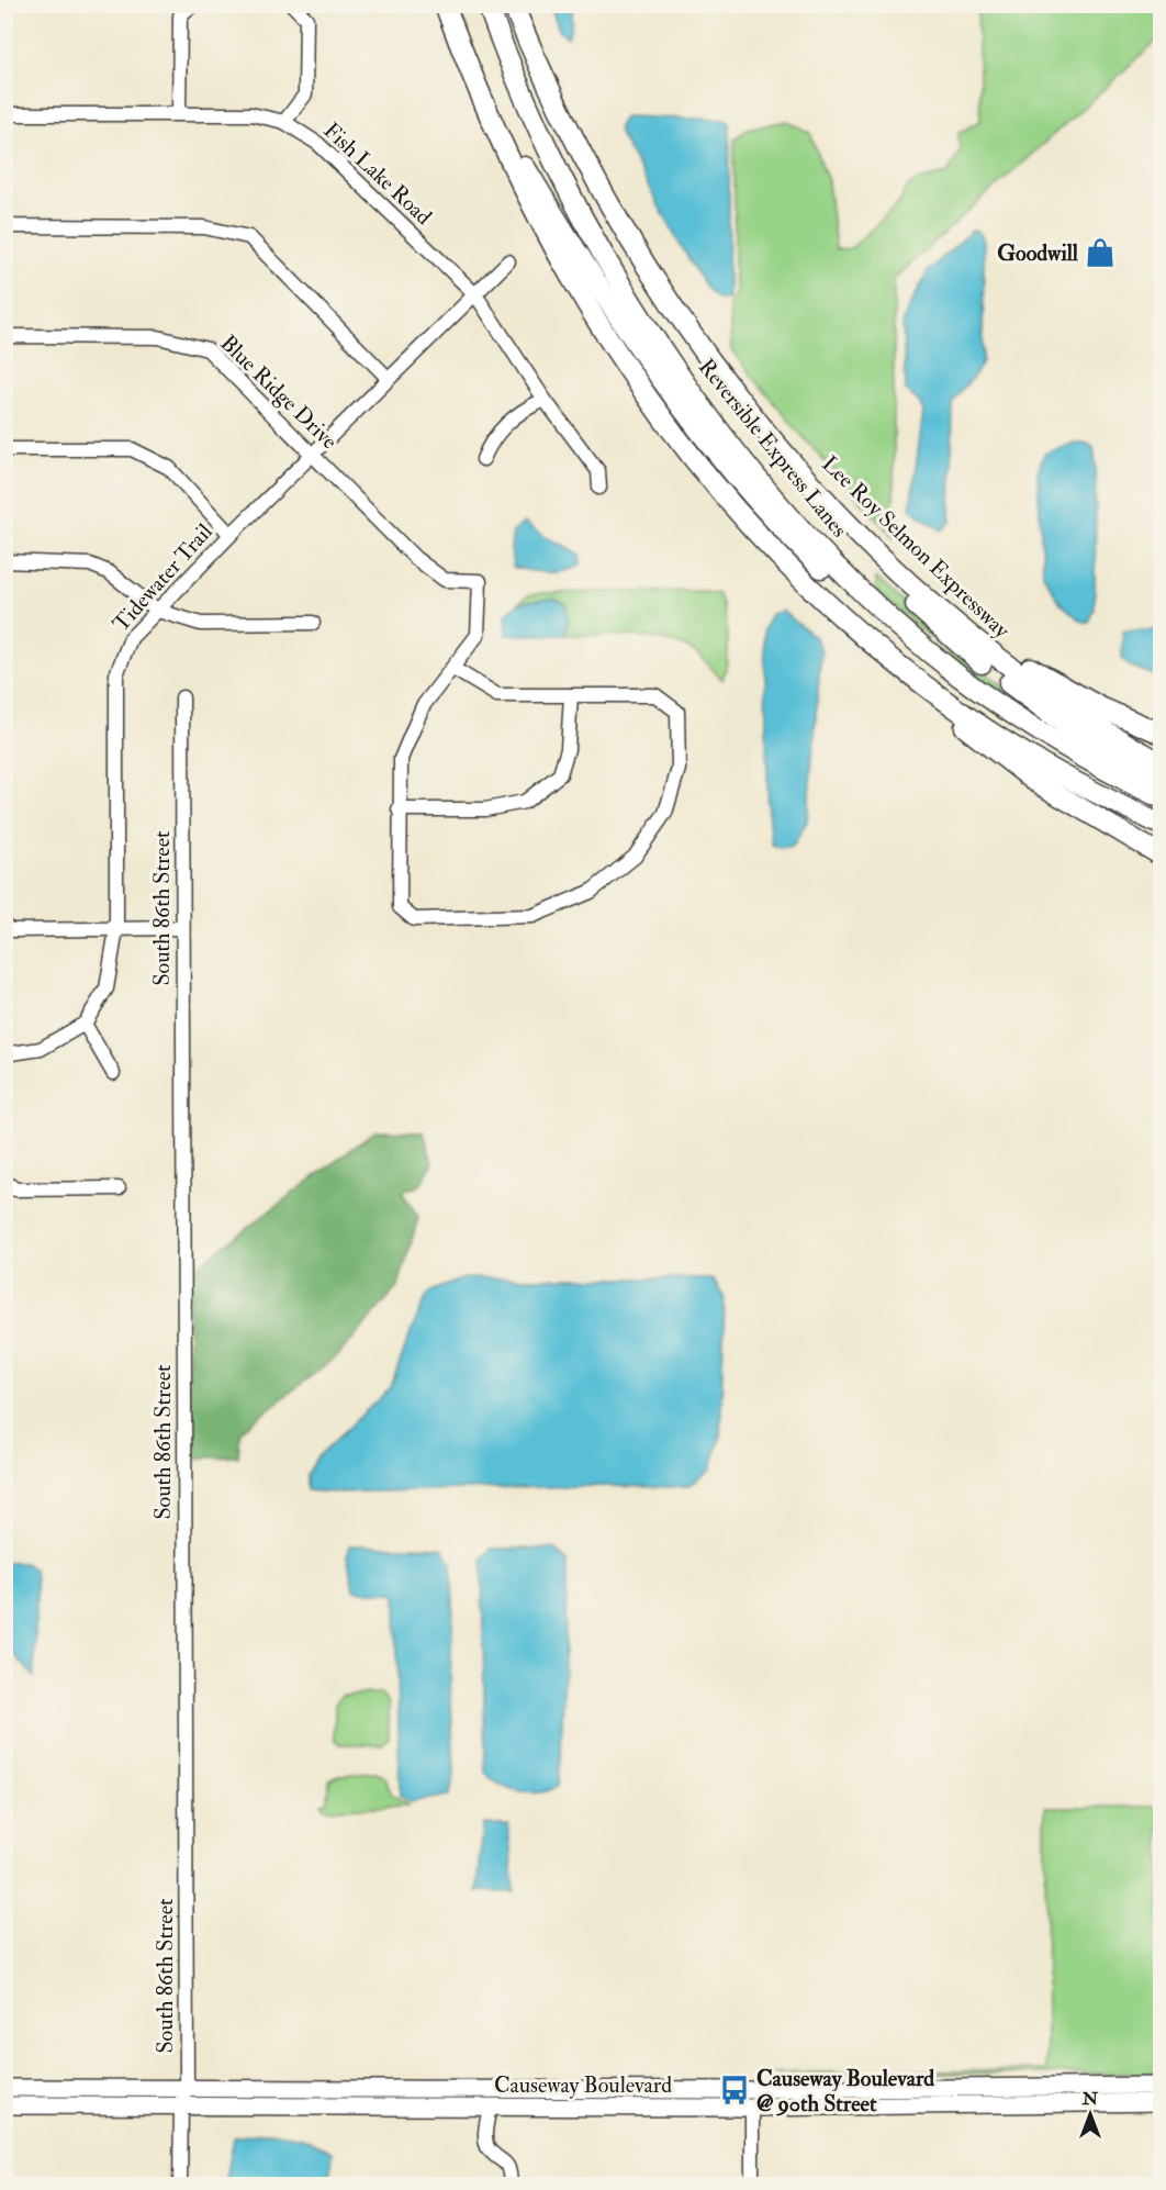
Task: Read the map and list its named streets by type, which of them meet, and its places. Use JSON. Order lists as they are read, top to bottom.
{
  "streets": {
    "highway": ["Reversible Express Lanes", "Lee Roy Selmon Expressway"],
    "main road": ["Causeway Boulevard"],
    "street": [
      "Fish Lake Road",
      "Blue Ridge Drive",
      "Tidewater Trail",
      "South 86th Street"
    ]
  },
  "crossings": [
    ["Fish Lake Road", "Tidewater Trail"],
    ["Blue Ridge Drive", "Tidewater Trail"],
    ["South 86th Street", "Causeway Boulevard"]
  ],
  "places": {
    "shop": ["Goodwill"],
    "bus stop": ["Causeway Boulevard @ 90th Street"]
  },
  "north": "top"
}
